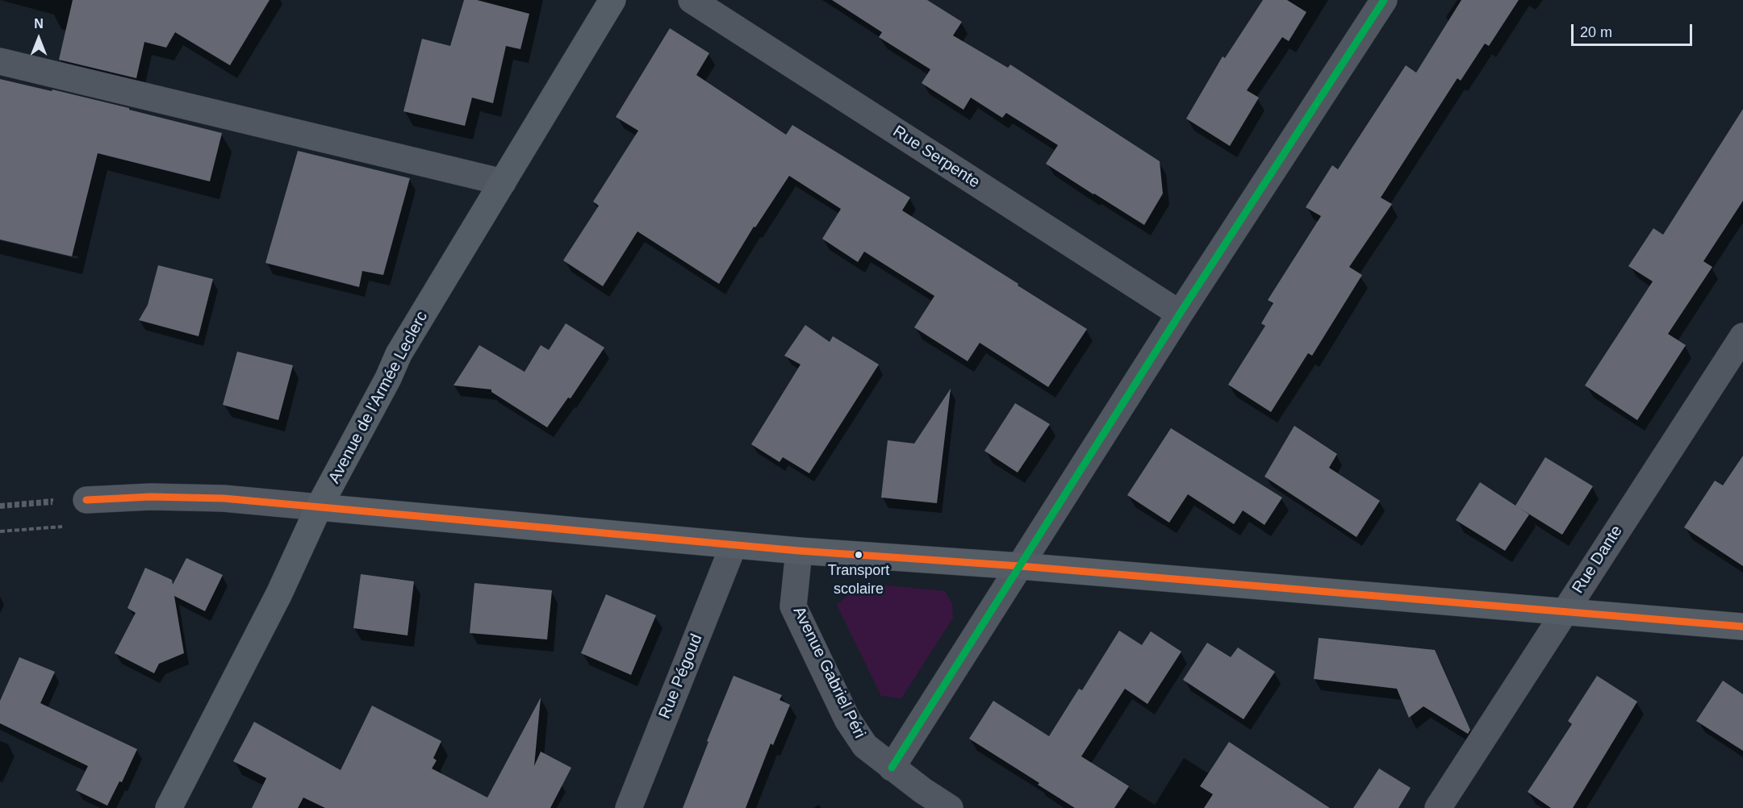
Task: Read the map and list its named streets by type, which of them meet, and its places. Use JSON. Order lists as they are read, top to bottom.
{
  "streets": {
    "street": [
      "Rue Serpente",
      "Avenue de l'Armée Leclerc",
      "Rue Dante",
      "Avenue Gabriel Péri",
      "Rue Pégoud"
    ]
  },
  "places": ["Transport scolaire"],
  "scale_bar": "20 m",
  "north": "top"
}
